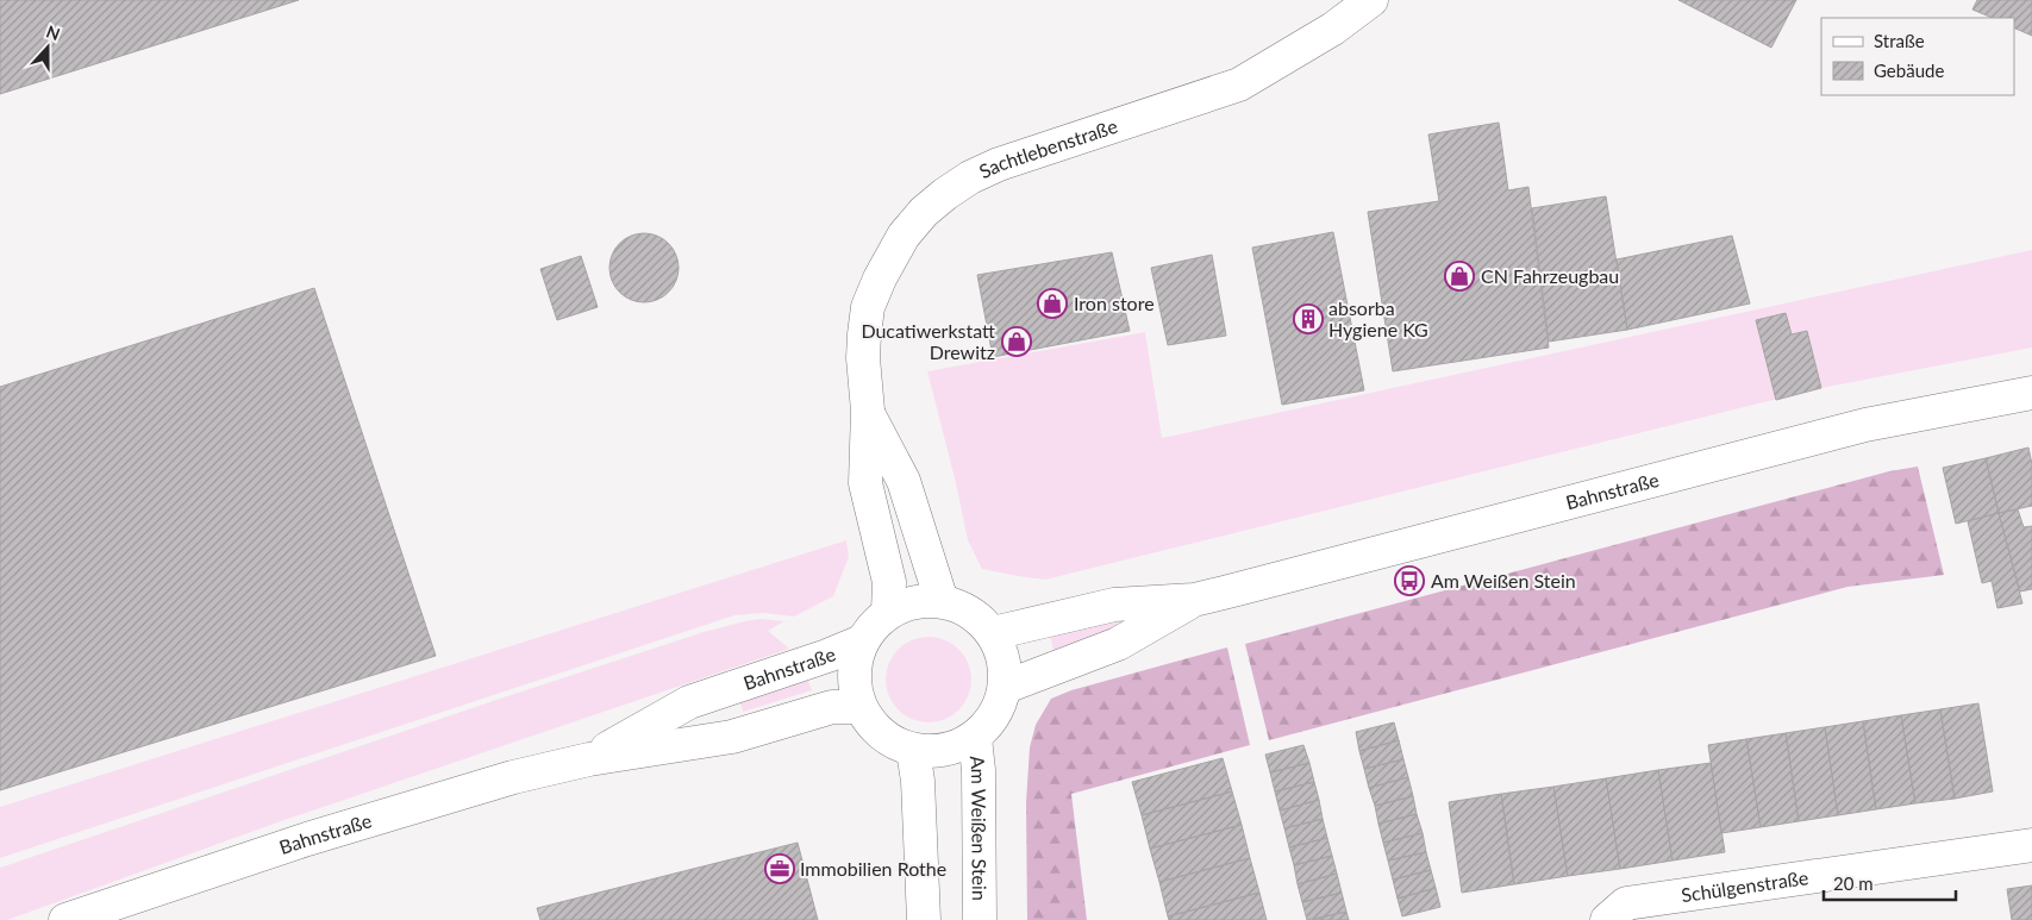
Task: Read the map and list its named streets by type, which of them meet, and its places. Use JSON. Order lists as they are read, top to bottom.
{
  "streets": {
    "street": [
      "Sachtlebenstraße",
      "Bahnstraße",
      "Am Weißen Stein",
      "Schülgenstraße"
    ]
  },
  "crossings": [
    ["Sachtlebenstraße", "Bahnstraße"],
    ["Sachtlebenstraße", "Am Weißen Stein"],
    ["Bahnstraße", "Am Weißen Stein"]
  ],
  "places": {
    "shop": ["CN Fahrzeugbau", "Iron store", "Ducatiwerkstatt Drewitz"],
    "building": ["absorba Hygiene KG"],
    "bus stop": ["Am Weißen Stein"],
    "office": ["Immobilien Rothe"]
  },
  "legend": ["Straße", "Gebäude"],
  "scale_bar": "20 m",
  "north": "top"
}
